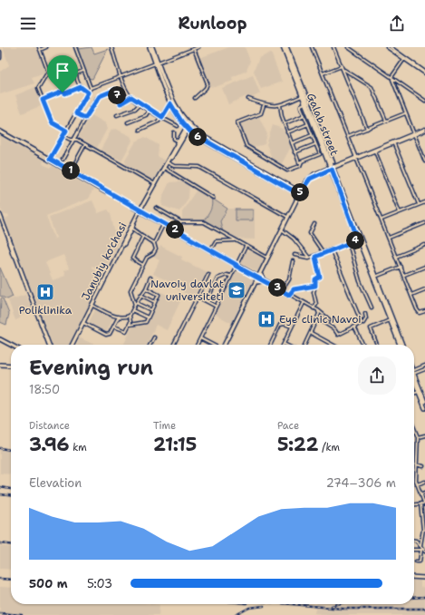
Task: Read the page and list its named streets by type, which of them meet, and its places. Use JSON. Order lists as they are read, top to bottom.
{
  "streets": {
    "main road": ["Galab street", "Janubiy ko'chasi"]
  },
  "places": {
    "school or university": ["Navoiy davlat universiteti"],
    "hospital": ["Poliklinika", "Eye clinic Navoi"]
  },
  "page": {
    "header": "Runloop",
    "pins": [
      "7",
      "6",
      "1",
      "5",
      "2",
      "4",
      "3"
    ],
    "heading": ["Evening run", "18:50"],
    "stats": [
      ["Distance", "3.96 km"],
      ["Time", "21:15"],
      ["Pace", "5:22 /km"]
    ],
    "chart": ["Elevation", "274–306 m"],
    "list": [
      {
        "name": "500 m",
        "note": "5:03"
      }
    ]
  }
}
